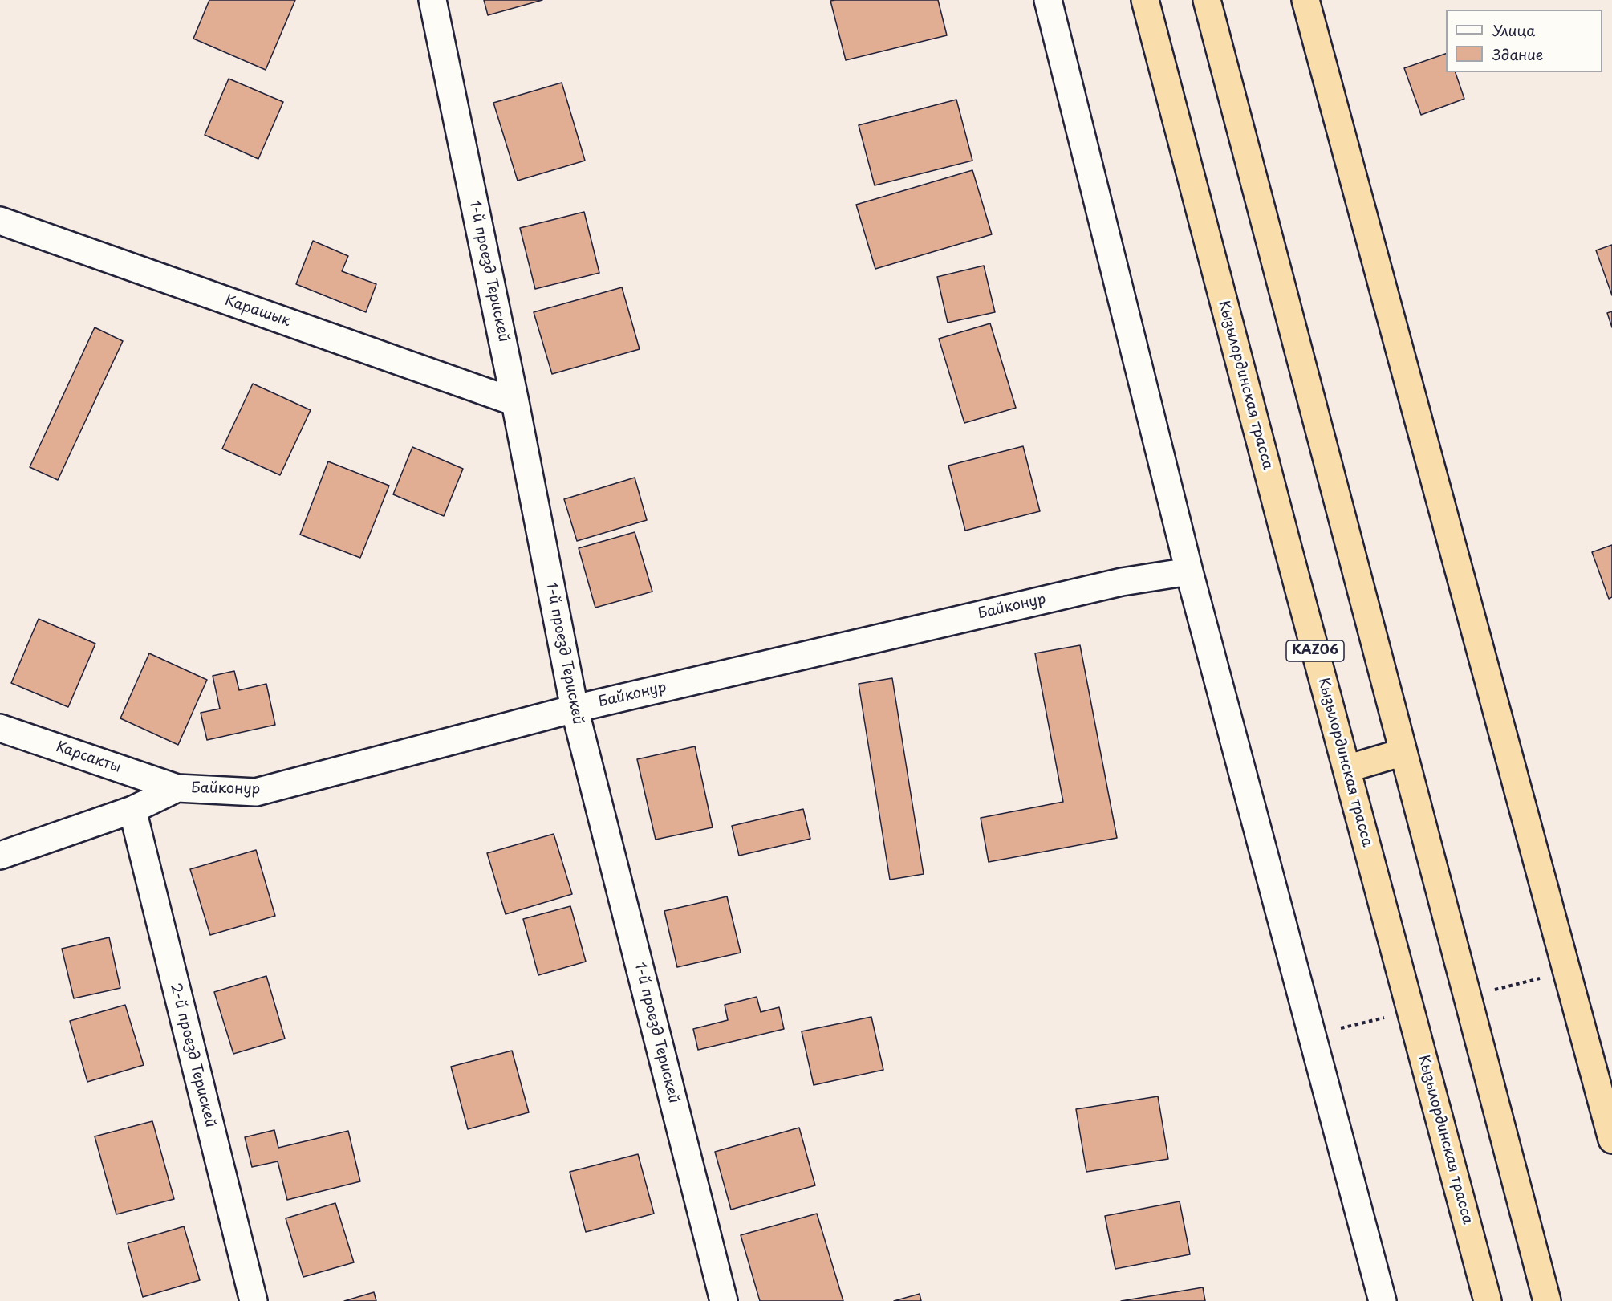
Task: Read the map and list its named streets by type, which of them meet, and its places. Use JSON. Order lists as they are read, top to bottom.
{
  "streets": {
    "highway": ["Кызылординская трасса", "KАZ06"],
    "street": [
      "1-й проезд Терискей",
      "Карашык",
      "Байконур",
      "Карсакты",
      "2-й проезд Терискей"
    ]
  },
  "crossings": [
    ["1-й проезд Терискей", "Карашык"],
    ["1-й проезд Терискей", "Байконур"],
    ["Байконур", "Карсакты"],
    ["Байконур", "2-й проезд Терискей"]
  ],
  "legend": ["Улица", "Здание"]
}
